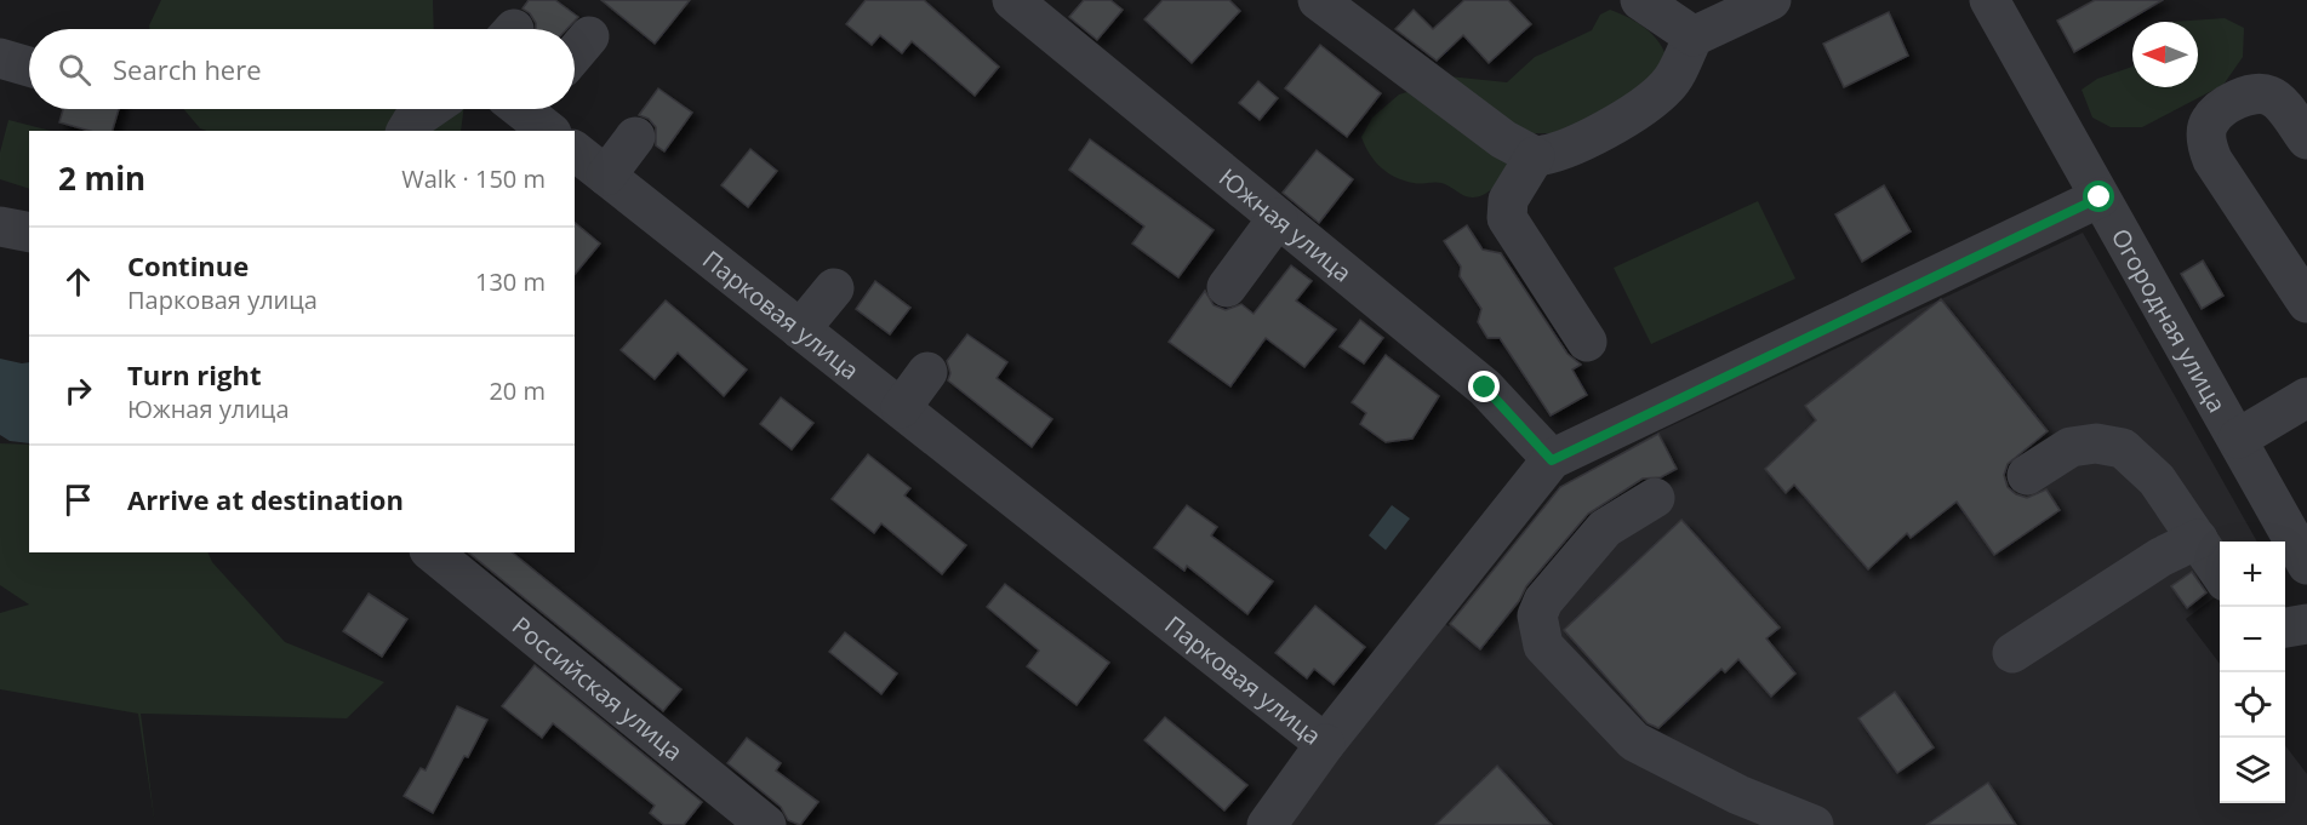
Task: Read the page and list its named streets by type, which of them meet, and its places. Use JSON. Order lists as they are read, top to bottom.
{
  "streets": {
    "street": [
      "Южная улица",
      "Парковая улица",
      "Огородная улица",
      "Российская улица"
    ]
  },
  "crossings": [
    ["Южная улица", "Парковая улица"],
    ["Парковая улица", "Огородная улица"]
  ],
  "north": "left",
  "page": {
    "search": "Search here",
    "heading": ["2 min", "Walk · 150 m"],
    "list": [
      ["Continue", "Парковая улица", "130 m"],
      ["Turn right", "Южная улица", "20 m"],
      "Arrive at destination"
    ],
    "map_buttons": ["+", "−"]
  }
}
